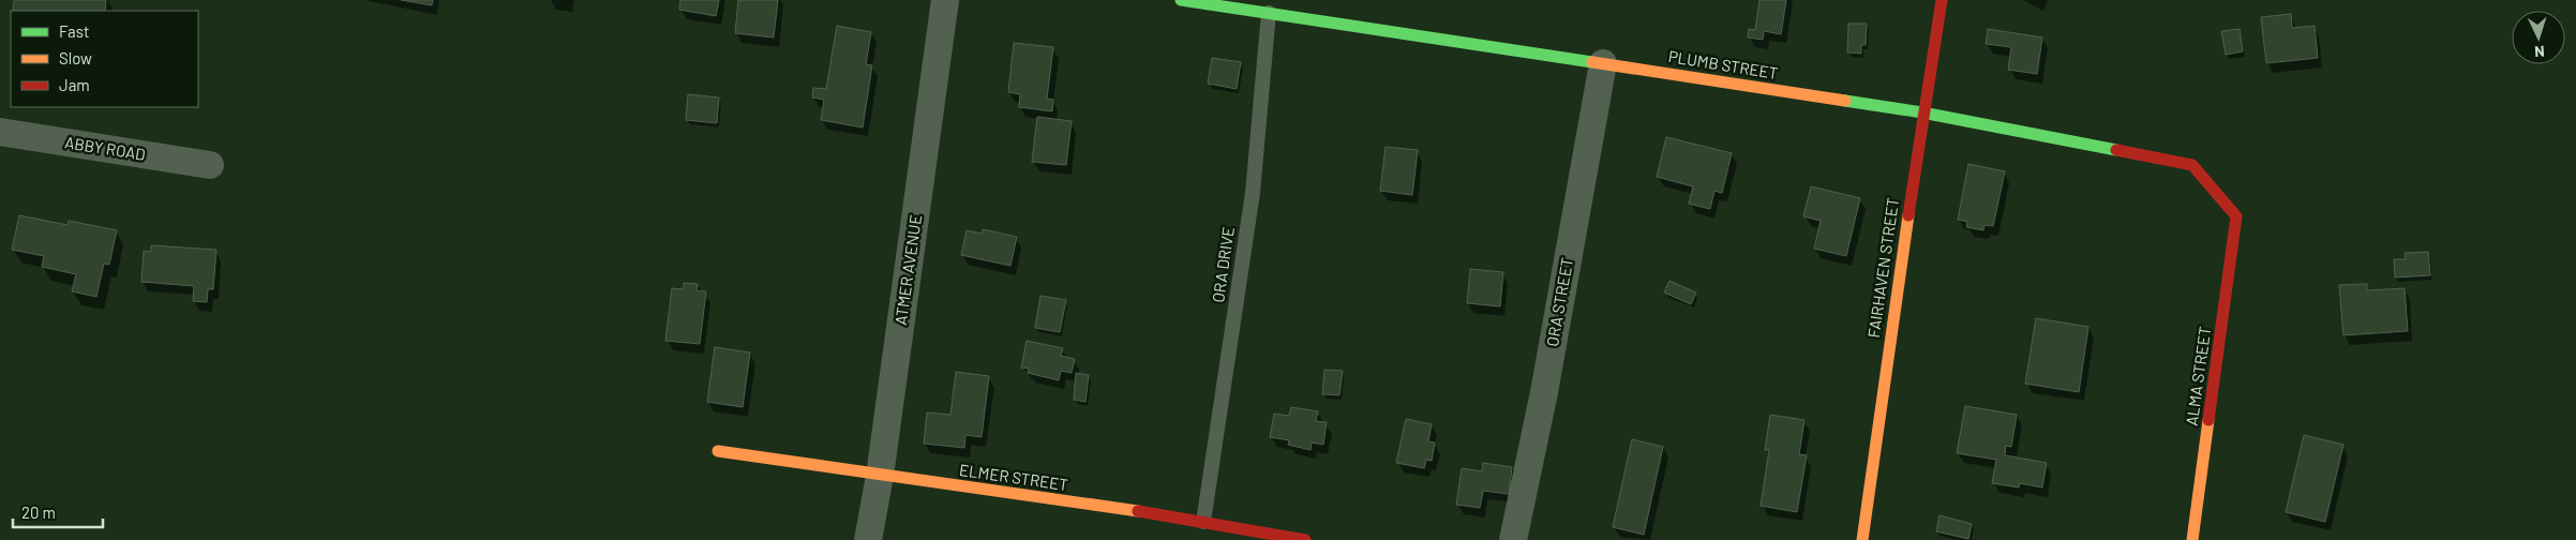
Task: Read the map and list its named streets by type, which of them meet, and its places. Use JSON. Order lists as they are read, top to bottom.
{
  "streets": {
    "street": [
      "PLUMB STREET",
      "ABBY ROAD",
      "FAIRHAVEN STREET",
      "ATMER AVENUE",
      "ORA STREET",
      "ALMA STREET",
      "ELMER STREET"
    ],
    "lane": ["ORA DRIVE"]
  },
  "crossings": [
    ["PLUMB STREET", "ORA DRIVE"],
    ["PLUMB STREET", "FAIRHAVEN STREET"],
    ["PLUMB STREET", "ORA STREET"],
    ["PLUMB STREET", "ALMA STREET"],
    ["ORA DRIVE", "ELMER STREET"],
    ["ATMER AVENUE", "ELMER STREET"]
  ],
  "legend": ["Fast", "Slow", "Jam"],
  "scale_bar": "20 m",
  "north": "bottom"
}
